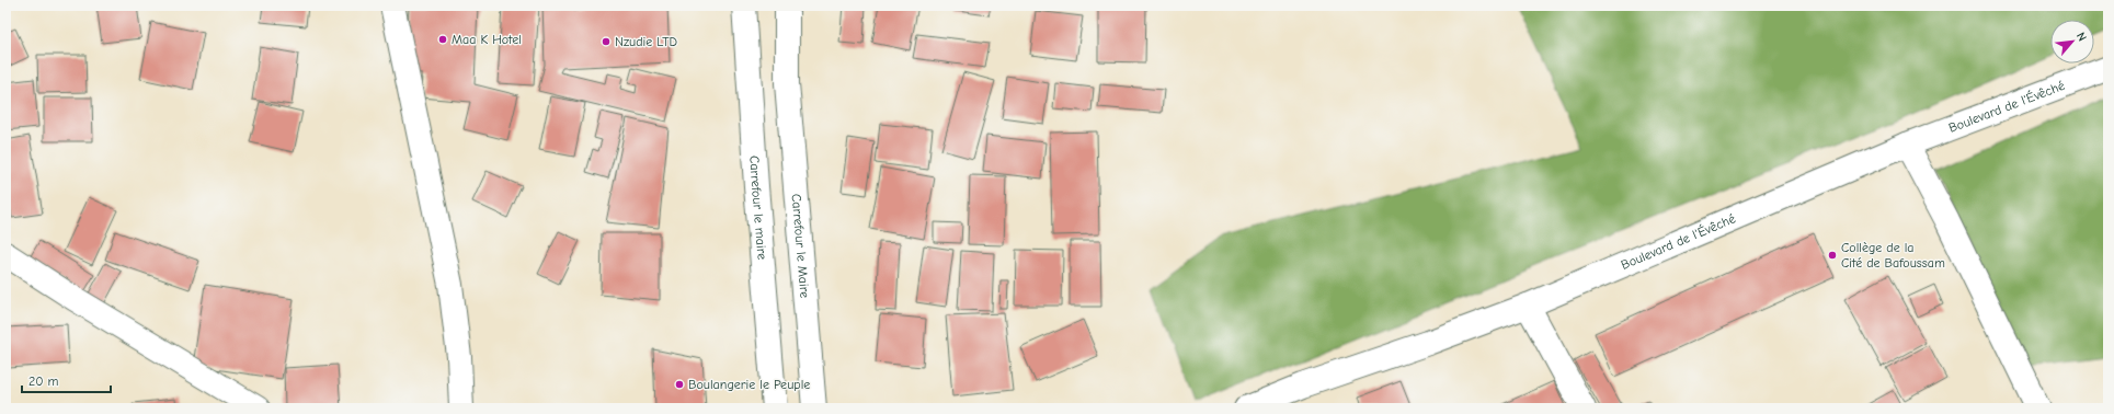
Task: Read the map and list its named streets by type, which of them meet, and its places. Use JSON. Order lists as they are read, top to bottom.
{
  "streets": {
    "main road": ["Boulevard de l'Évêché", "Carrefour le maire", "Carrefour le Maire"]
  },
  "places": [
    "Maa K Hotel",
    "Nzudie LTD",
    "Collège de la Cité de Bafoussam",
    "Boulangerie le Peuple"
  ],
  "scale_bar": "20 m",
  "north": "top right"
}
